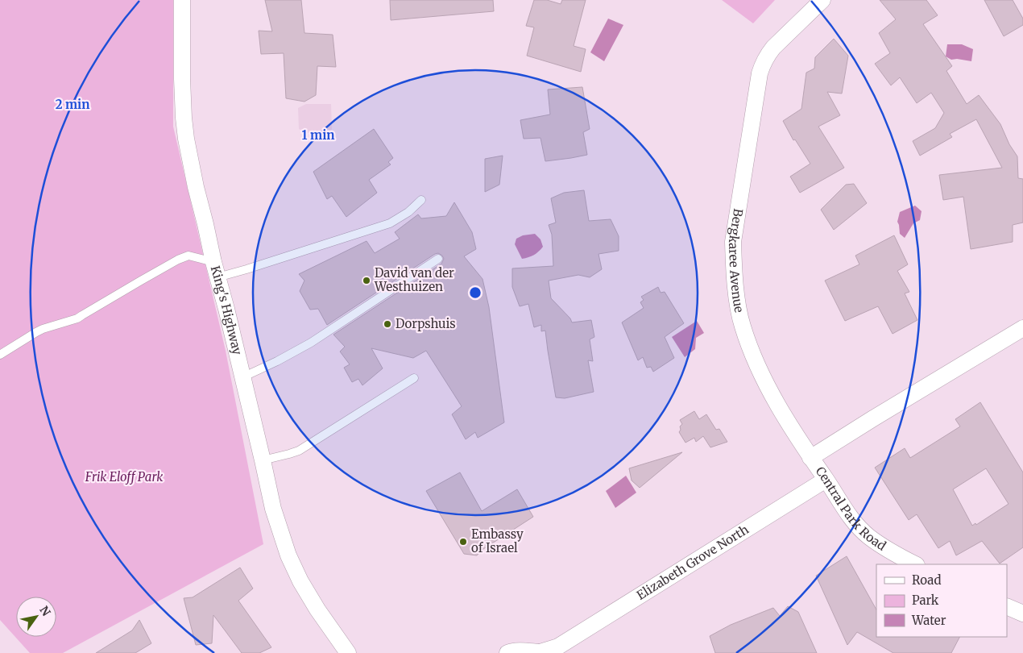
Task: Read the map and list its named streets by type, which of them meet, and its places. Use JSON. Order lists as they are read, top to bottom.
{
  "streets": {
    "street": [
      "Bergkaree Avenue",
      "King's Highway",
      "Central Park Road",
      "Elizabeth Grove North"
    ]
  },
  "crossings": [
    ["Bergkaree Avenue", "Central Park Road"],
    ["Central Park Road", "Elizabeth Grove North"]
  ],
  "parks": ["Frik Eloff Park"],
  "places": ["David van der Westhuizen", "Dorpshuis", "Embassy of Israel"],
  "legend": ["Road", "Park", "Water"],
  "north": "top right",
  "rings": ["2 min", "1 min"]
}
